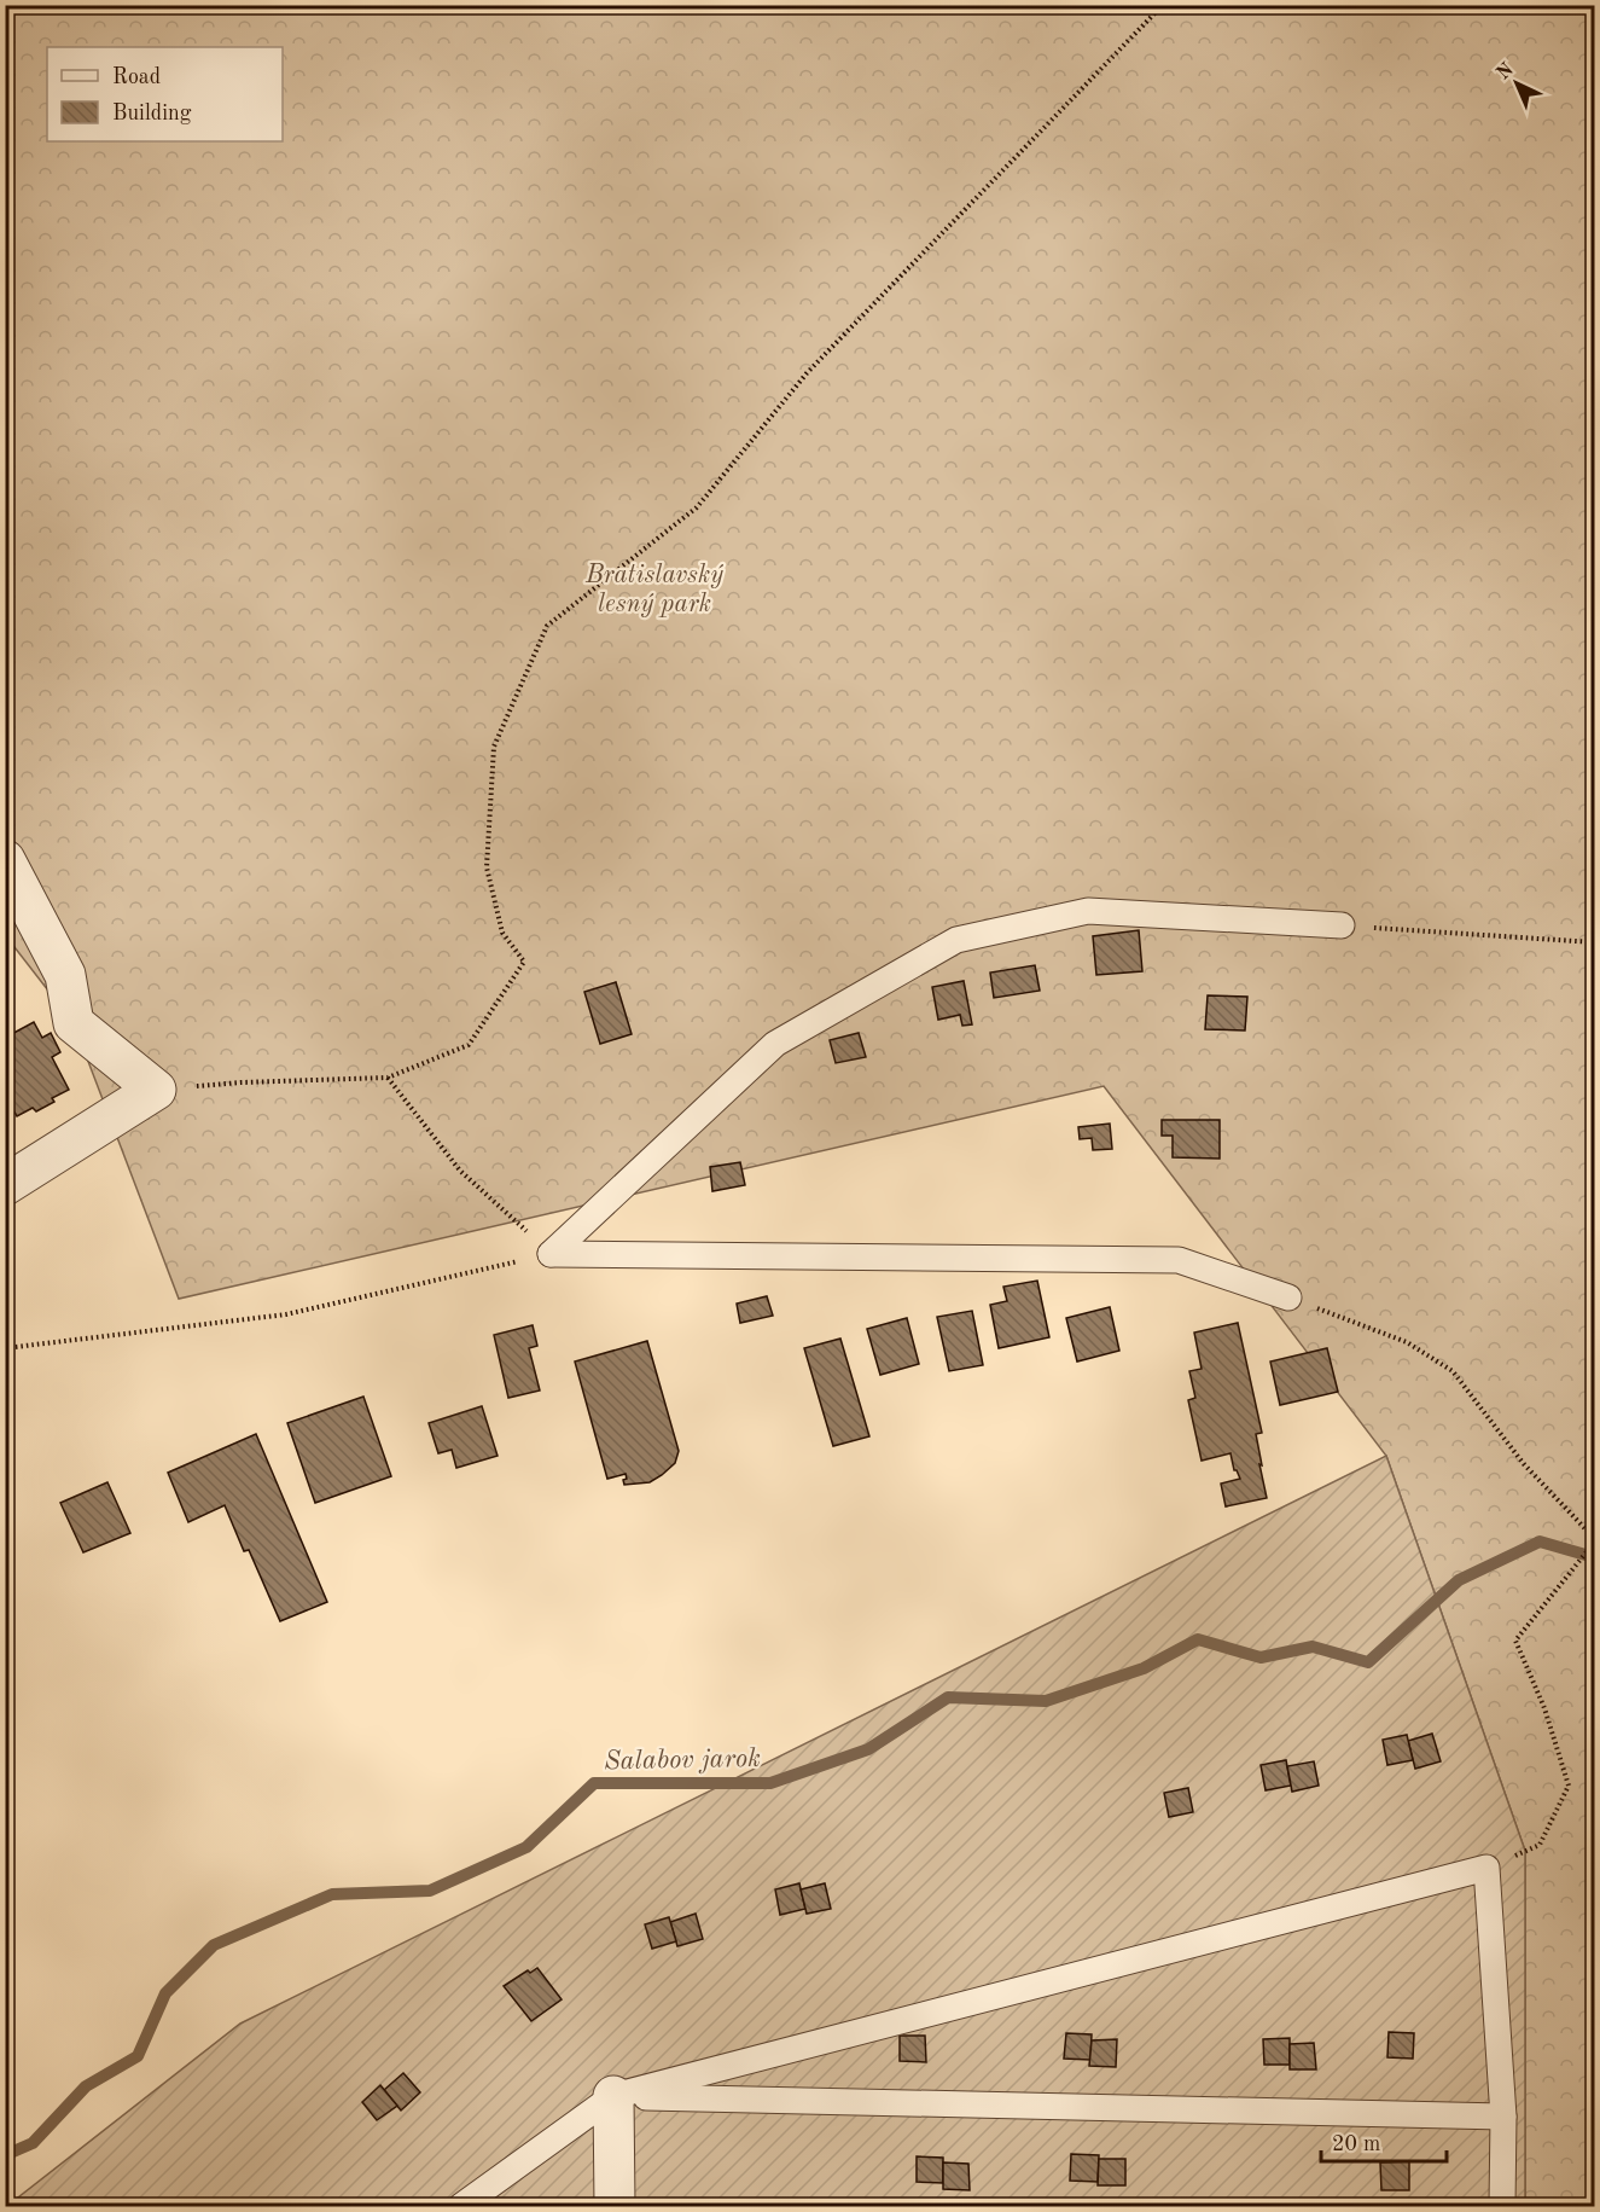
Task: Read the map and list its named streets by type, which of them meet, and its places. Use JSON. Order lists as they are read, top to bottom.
{
  "water": ["Salabov jarok"],
  "parks": ["Bratislavský lesný park"],
  "legend": ["Road", "Building"],
  "scale_bar": "20 m",
  "north": "top left"
}
